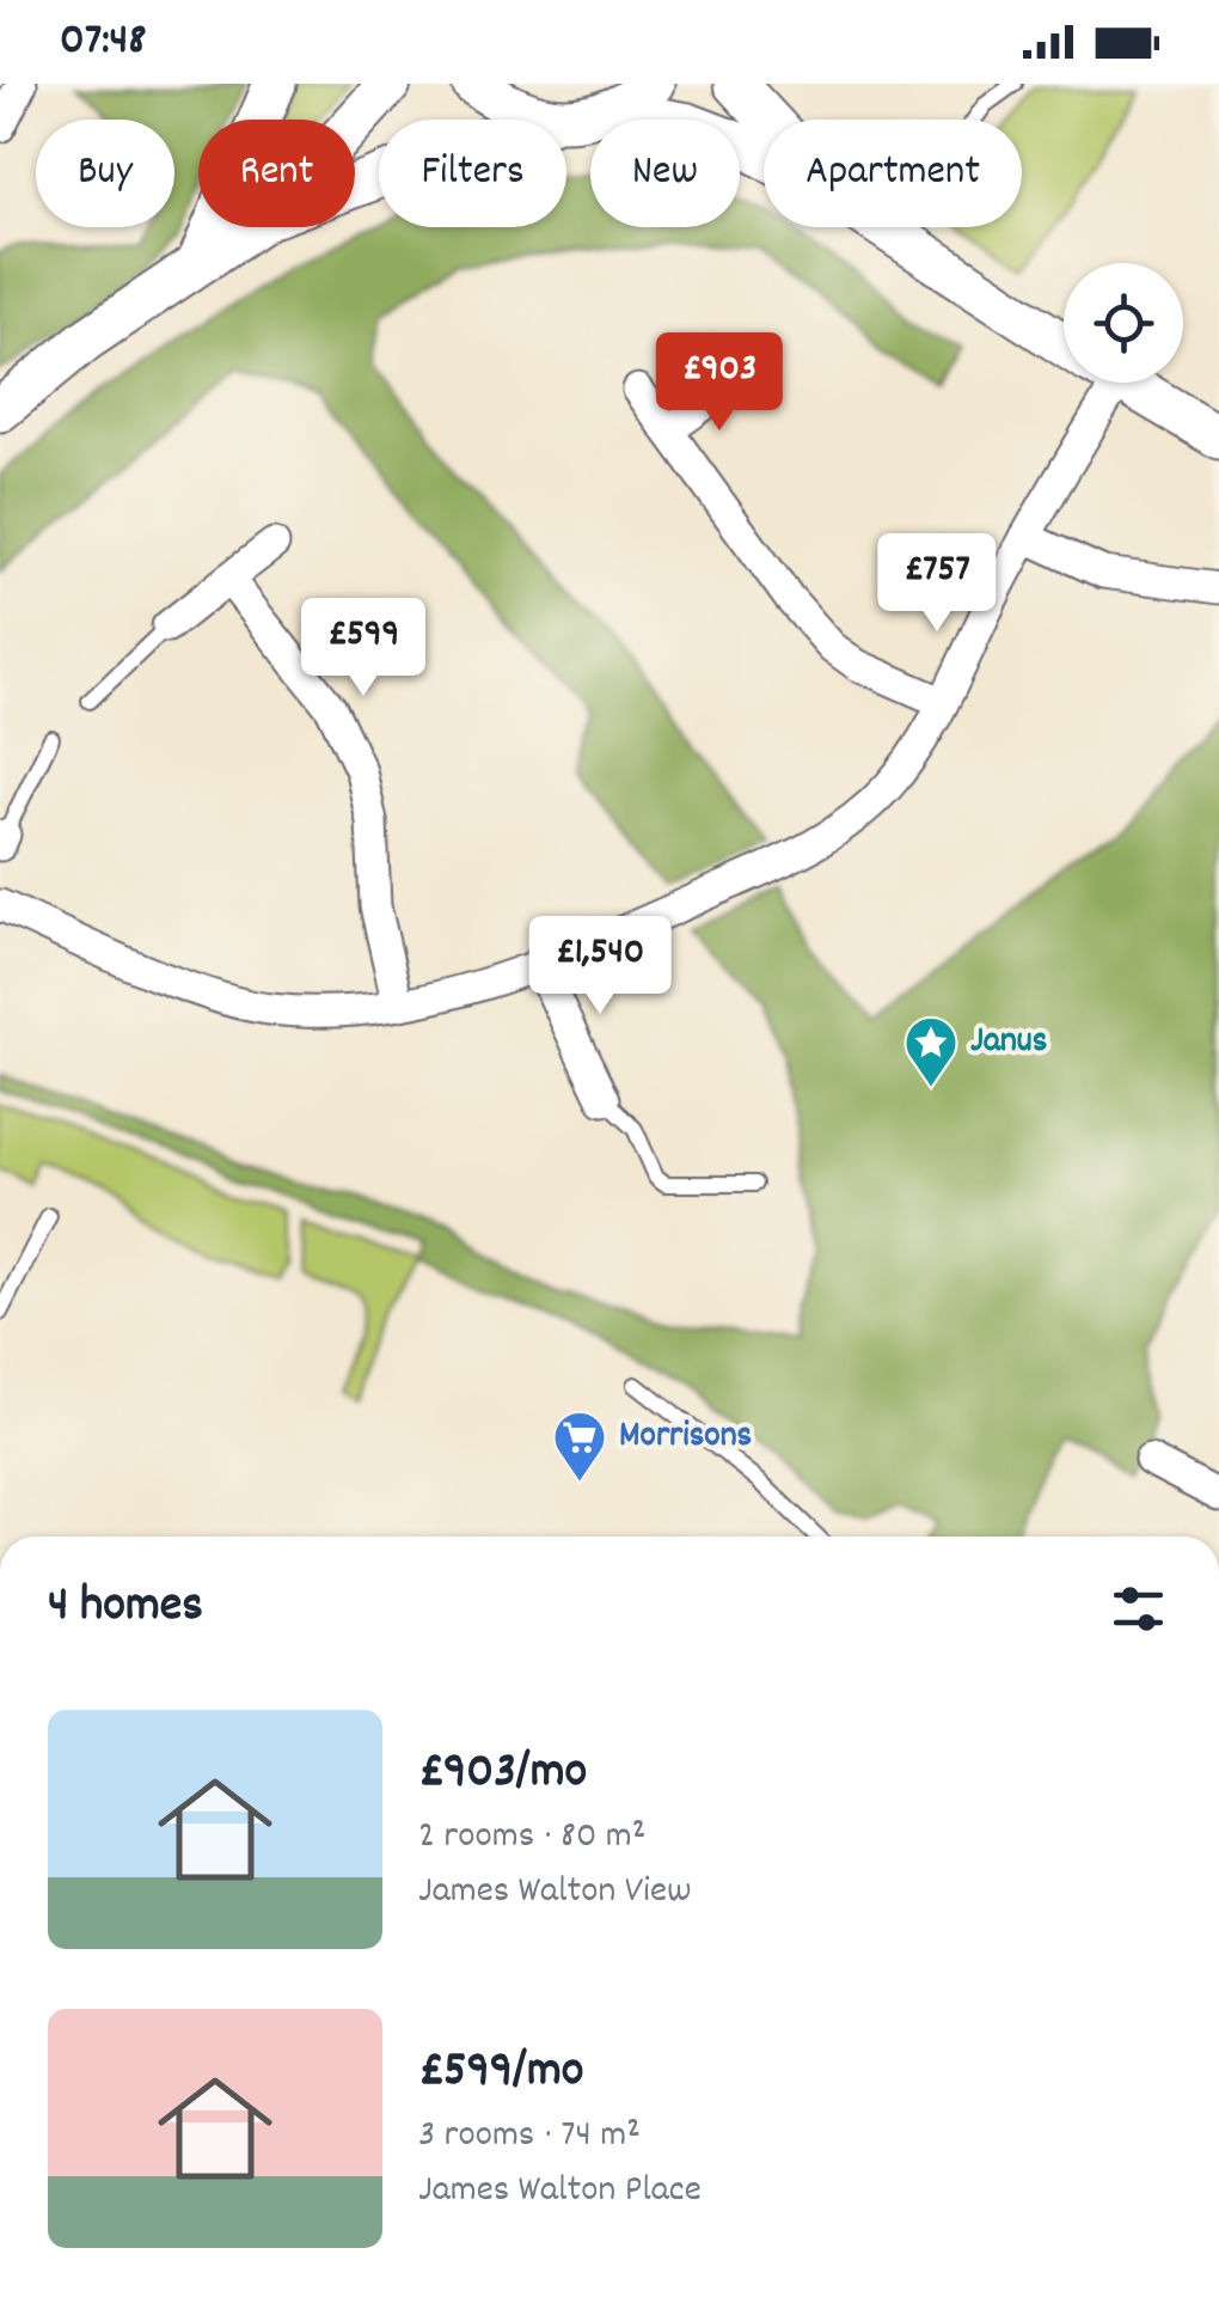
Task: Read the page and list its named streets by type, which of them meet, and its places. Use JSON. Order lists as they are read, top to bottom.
{
  "places": {
    "place": ["Janus"],
    "supermarket": ["Morrisons"]
  },
  "page": {
    "status": "07:48",
    "chip": [
      "Buy",
      "Rent",
      "Filters",
      "New",
      "Apartment"
    ],
    "price": [
      "£903",
      "£757",
      "£599",
      "£1,540"
    ],
    "heading": "4 homes",
    "list": [
      {
        "name": "£903/mo",
        "note": "2 rooms · 80 m² · James Walton View"
      },
      {
        "name": "£599/mo",
        "note": "3 rooms · 74 m² · James Walton Place"
      }
    ]
  }
}
